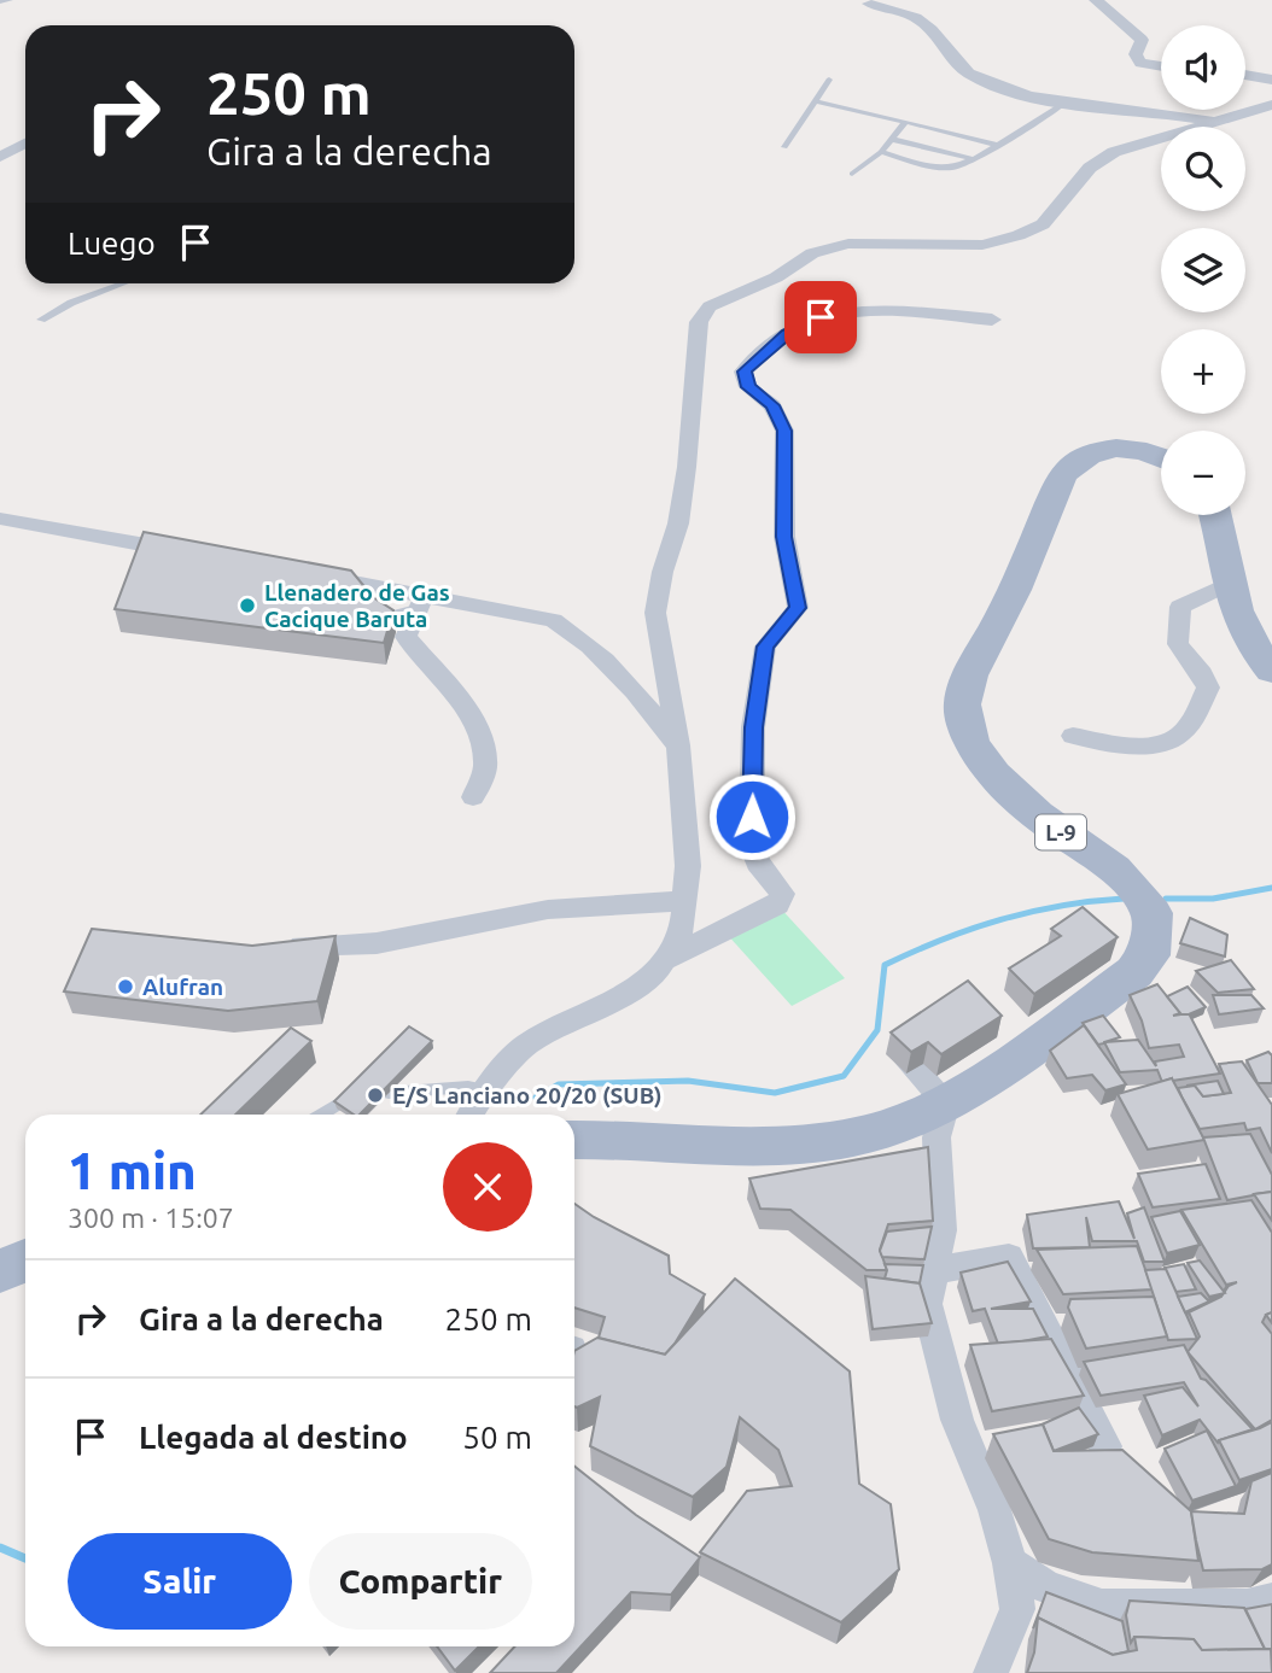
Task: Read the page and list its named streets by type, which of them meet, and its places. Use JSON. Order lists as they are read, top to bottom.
{
  "streets": {
    "main road": ["L-9"]
  },
  "places": ["Llenadero de Gas Cacique Baruta", "Alufran", "E/S Lanciano 20/20 (SUB)"],
  "page": {
    "map_buttons": ["+", "−"],
    "turn": ["250 m", "Gira a la derecha"],
    "then": "Luego",
    "heading": ["1 min", "300 m · 15:07"],
    "list": [
      {
        "name": "Gira a la derecha",
        "value": "250 m"
      },
      {
        "name": "Llegada al destino",
        "value": "50 m"
      }
    ],
    "buttons": ["Salir", "Compartir"]
  }
}
